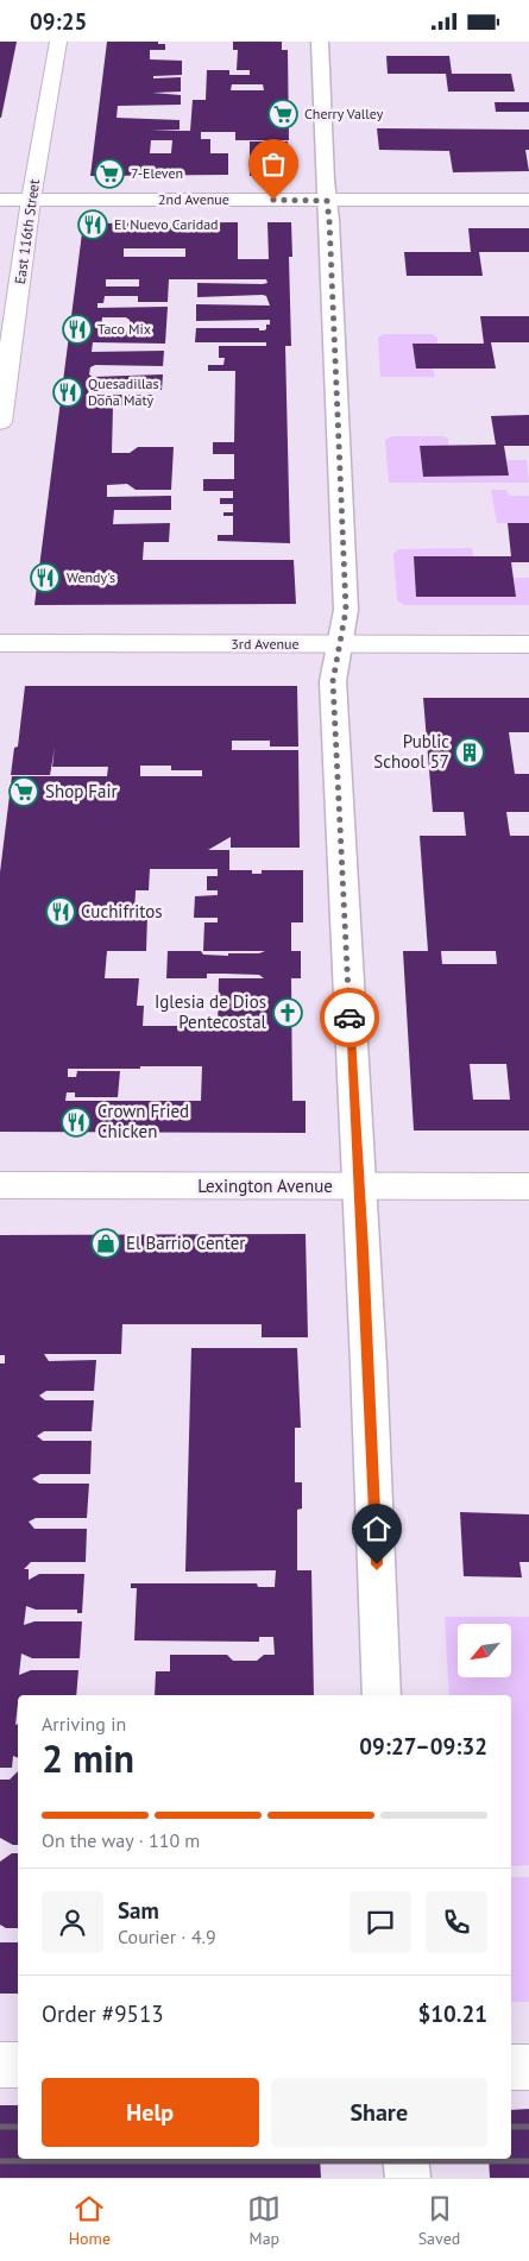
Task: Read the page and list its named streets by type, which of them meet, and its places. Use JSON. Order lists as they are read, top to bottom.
{
  "streets": {
    "main road": [
      "2nd Avenue",
      "East 116th Street",
      "3rd Avenue",
      "Lexington Avenue"
    ]
  },
  "crossings": [
    ["2nd Avenue", "East 116th Street"]
  ],
  "places": {
    "supermarket": ["Cherry Valley", "7-Eleven", "Shop Fair"],
    "restaurant": [
      "El Nuevo Caridad",
      "Taco Mix",
      "Quesadillas Doña Maty",
      "Wendy's",
      "Cuchifritos",
      "Crown Fried Chicken"
    ],
    "building": ["Public School 57"],
    "church": ["Iglesia de Dios Pentecostal"],
    "shop": ["El Barrio Center"]
  },
  "north": "bottom left",
  "page": {
    "status": "09:25",
    "heading": ["2 min", "Arriving in", "09:27–09:32"],
    "panel": [
      "Sam",
      "Courier · 4.9",
      "Order #9513",
      "$10.21"
    ],
    "bar": "On the way · 110 m",
    "buttons": ["Help", "Share"],
    "tabs": ["Home", "Map", "Saved"]
  }
}
